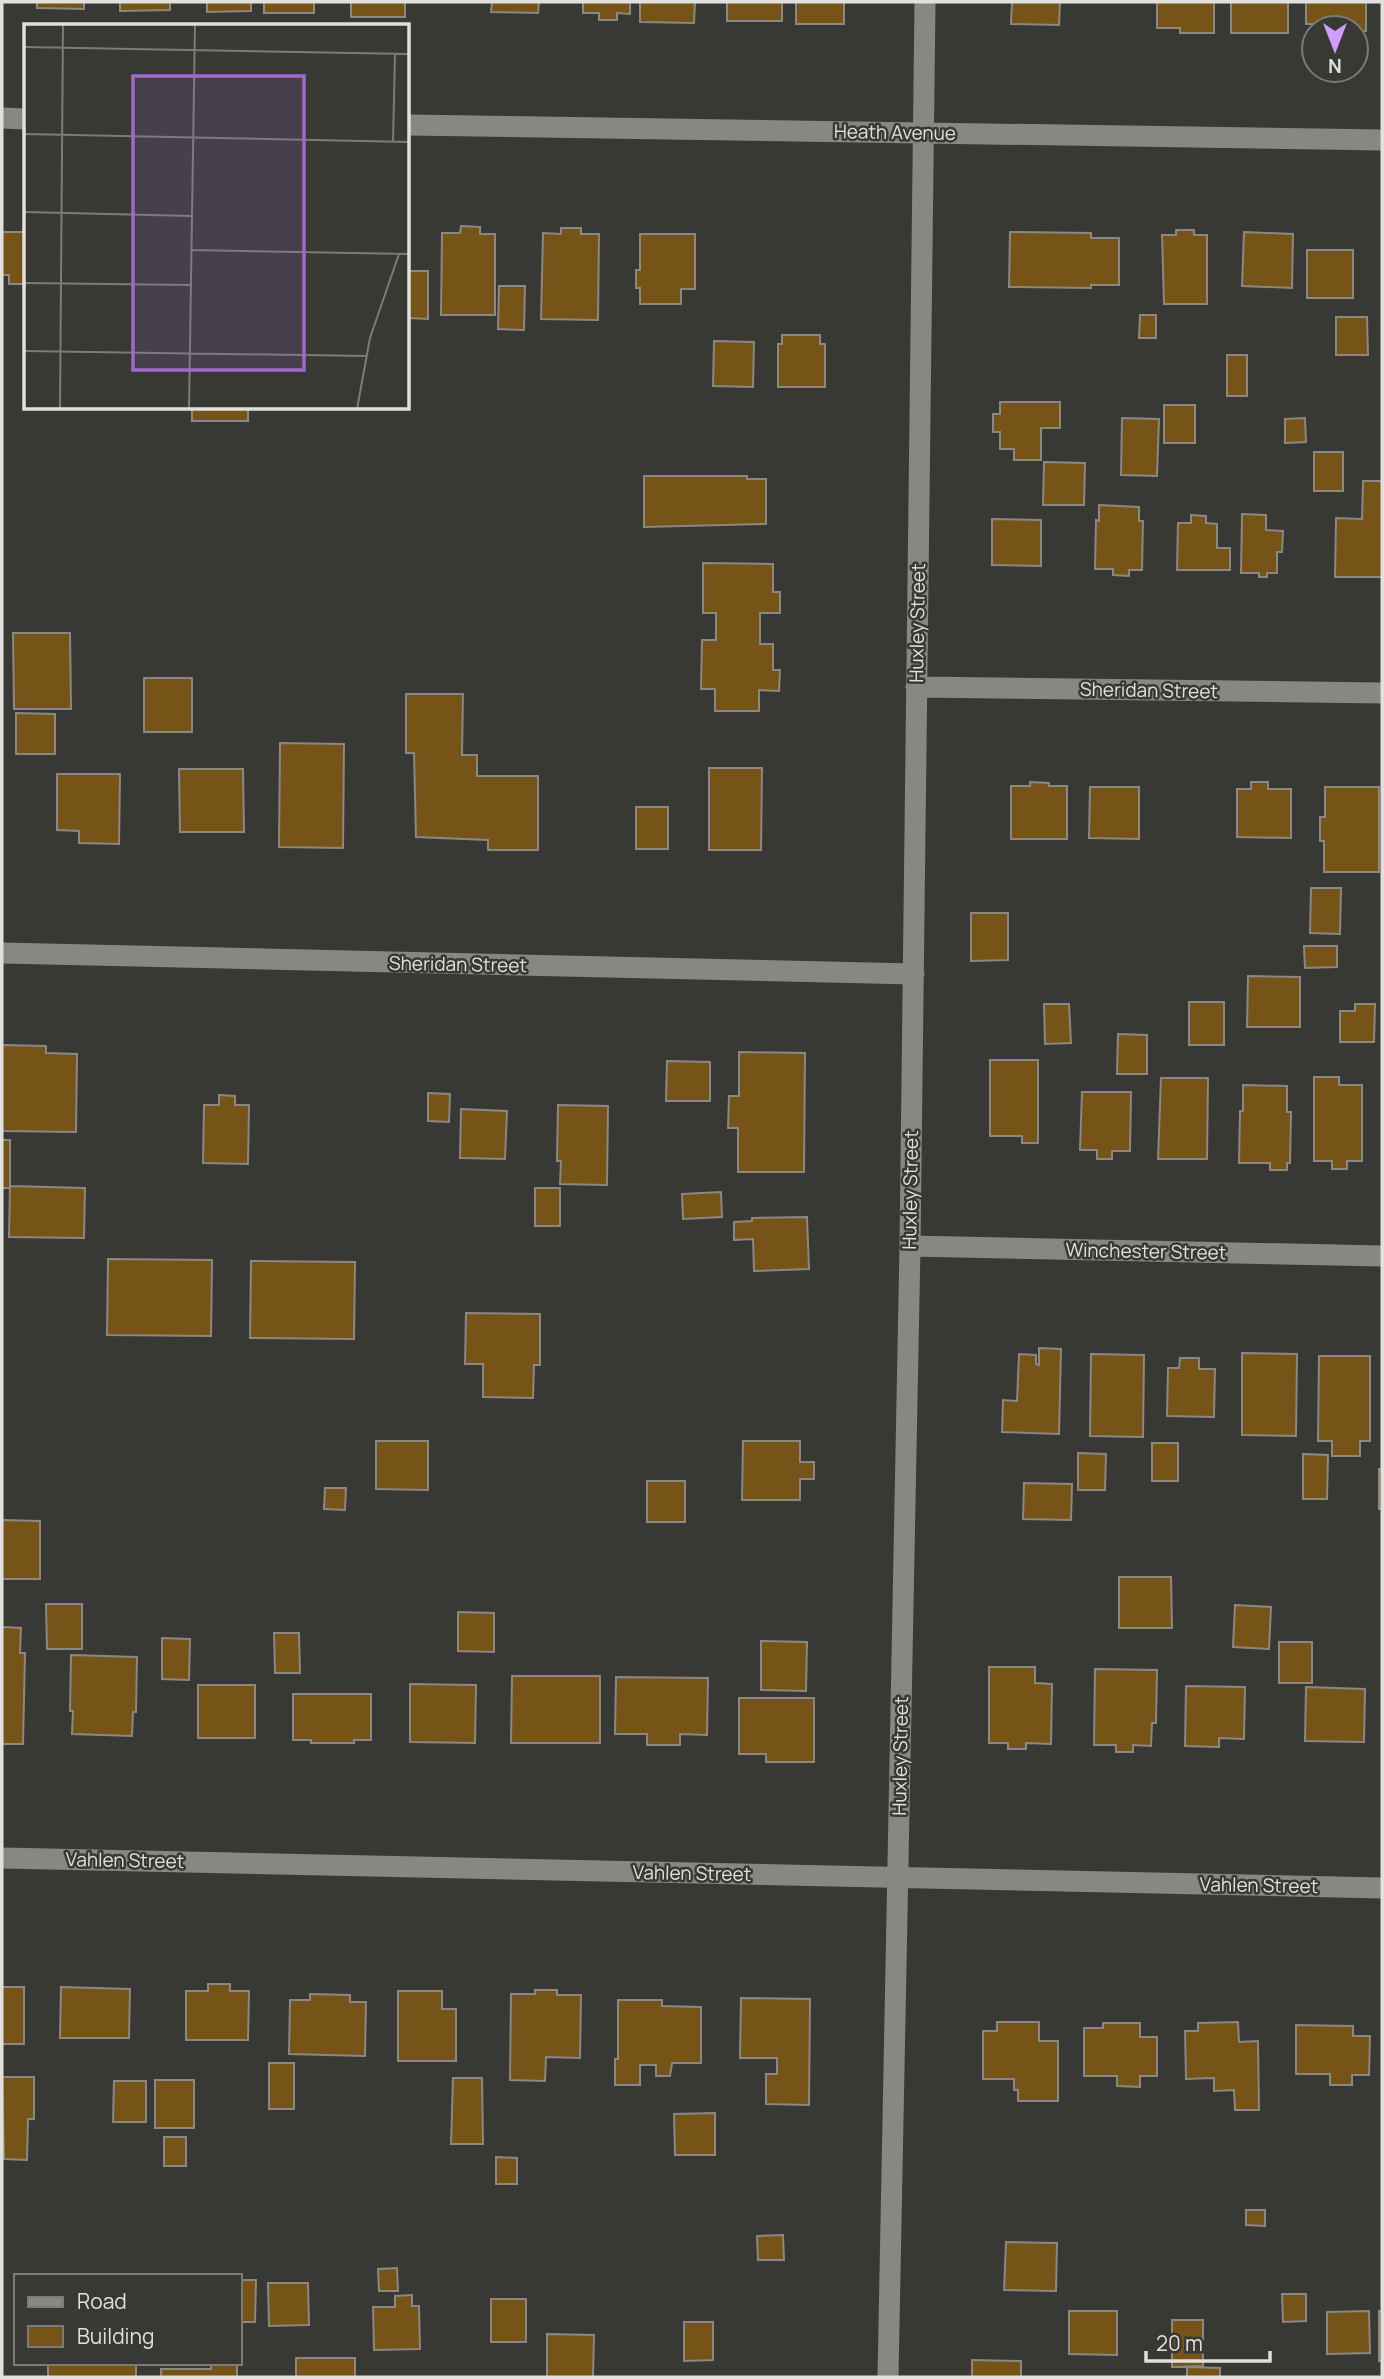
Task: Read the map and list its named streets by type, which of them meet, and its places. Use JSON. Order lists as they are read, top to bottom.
{
  "streets": {
    "street": [
      "Heath Avenue",
      "Huxley Street",
      "Sheridan Street",
      "Winchester Street",
      "Vahlen Street"
    ]
  },
  "crossings": [
    ["Heath Avenue", "Huxley Street"],
    ["Huxley Street", "Sheridan Street"],
    ["Huxley Street", "Winchester Street"],
    ["Huxley Street", "Vahlen Street"]
  ],
  "legend": ["Road", "Building"],
  "scale_bar": "20 m",
  "north": "bottom"
}
